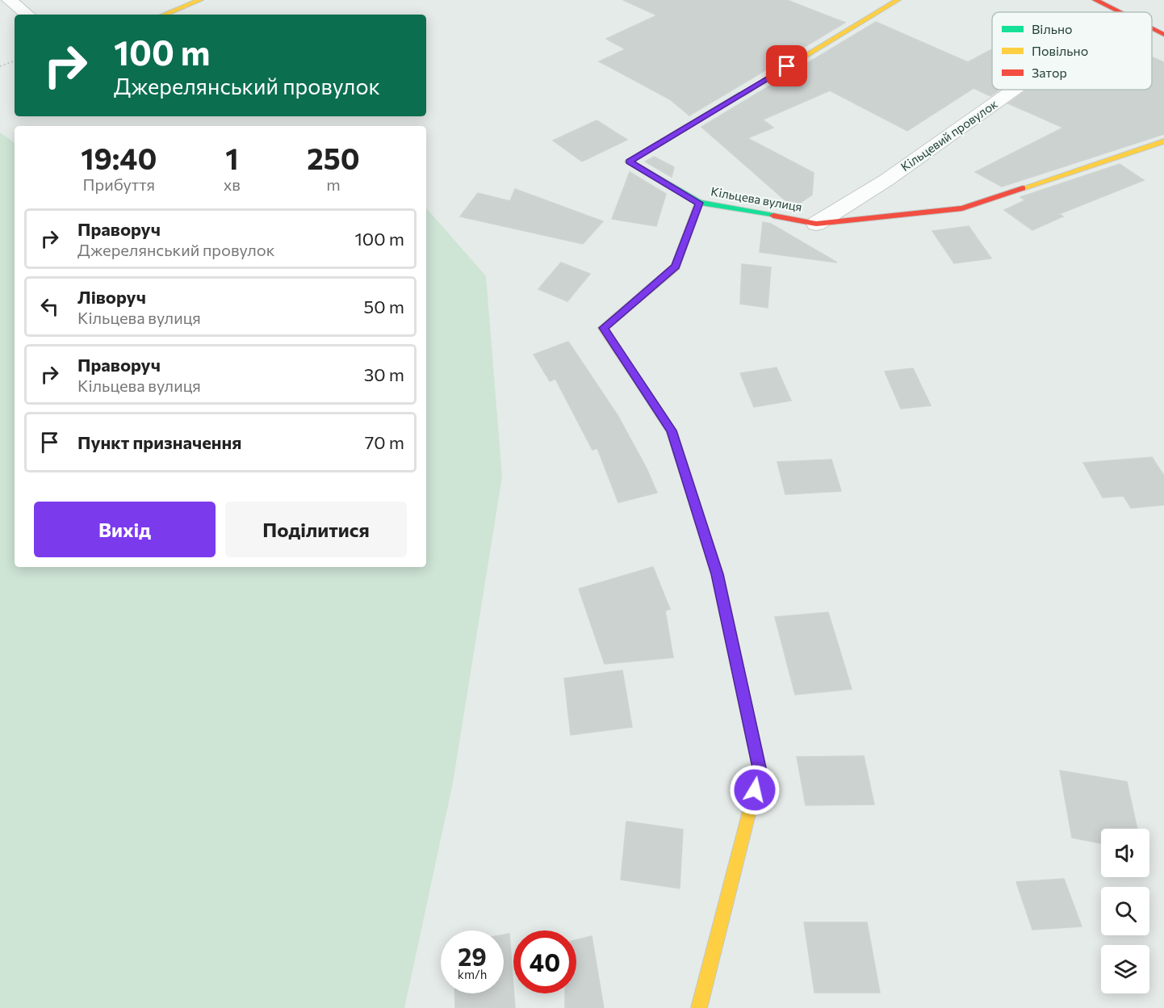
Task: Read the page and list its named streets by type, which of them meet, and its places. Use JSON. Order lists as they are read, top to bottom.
{
  "streets": {
    "street": ["Кільцевий провулок", "Кільцева вулиця"]
  },
  "crossings": [
    ["Кільцевий провулок", "Кільцева вулиця"]
  ],
  "legend": ["Вільно", "Повільно", "Затор"],
  "page": {
    "turn": ["100 m", "Джерелянський провулок"],
    "eta": [
      "19:40",
      "Прибуття",
      "1",
      "хв",
      "250",
      "m"
    ],
    "list": [
      {
        "name": "Праворуч",
        "note": "Джерелянський провулок",
        "value": "100 m"
      },
      {
        "name": "Ліворуч",
        "note": "Кільцева вулиця",
        "value": "50 m"
      },
      {
        "name": "Праворуч",
        "note": "Кільцева вулиця",
        "value": "30 m"
      },
      {
        "name": "Пункт призначення",
        "value": "70 m"
      }
    ],
    "buttons": ["Вихід", "Поділитися"],
    "speed": "29 km/h",
    "limit": "40"
  }
}
